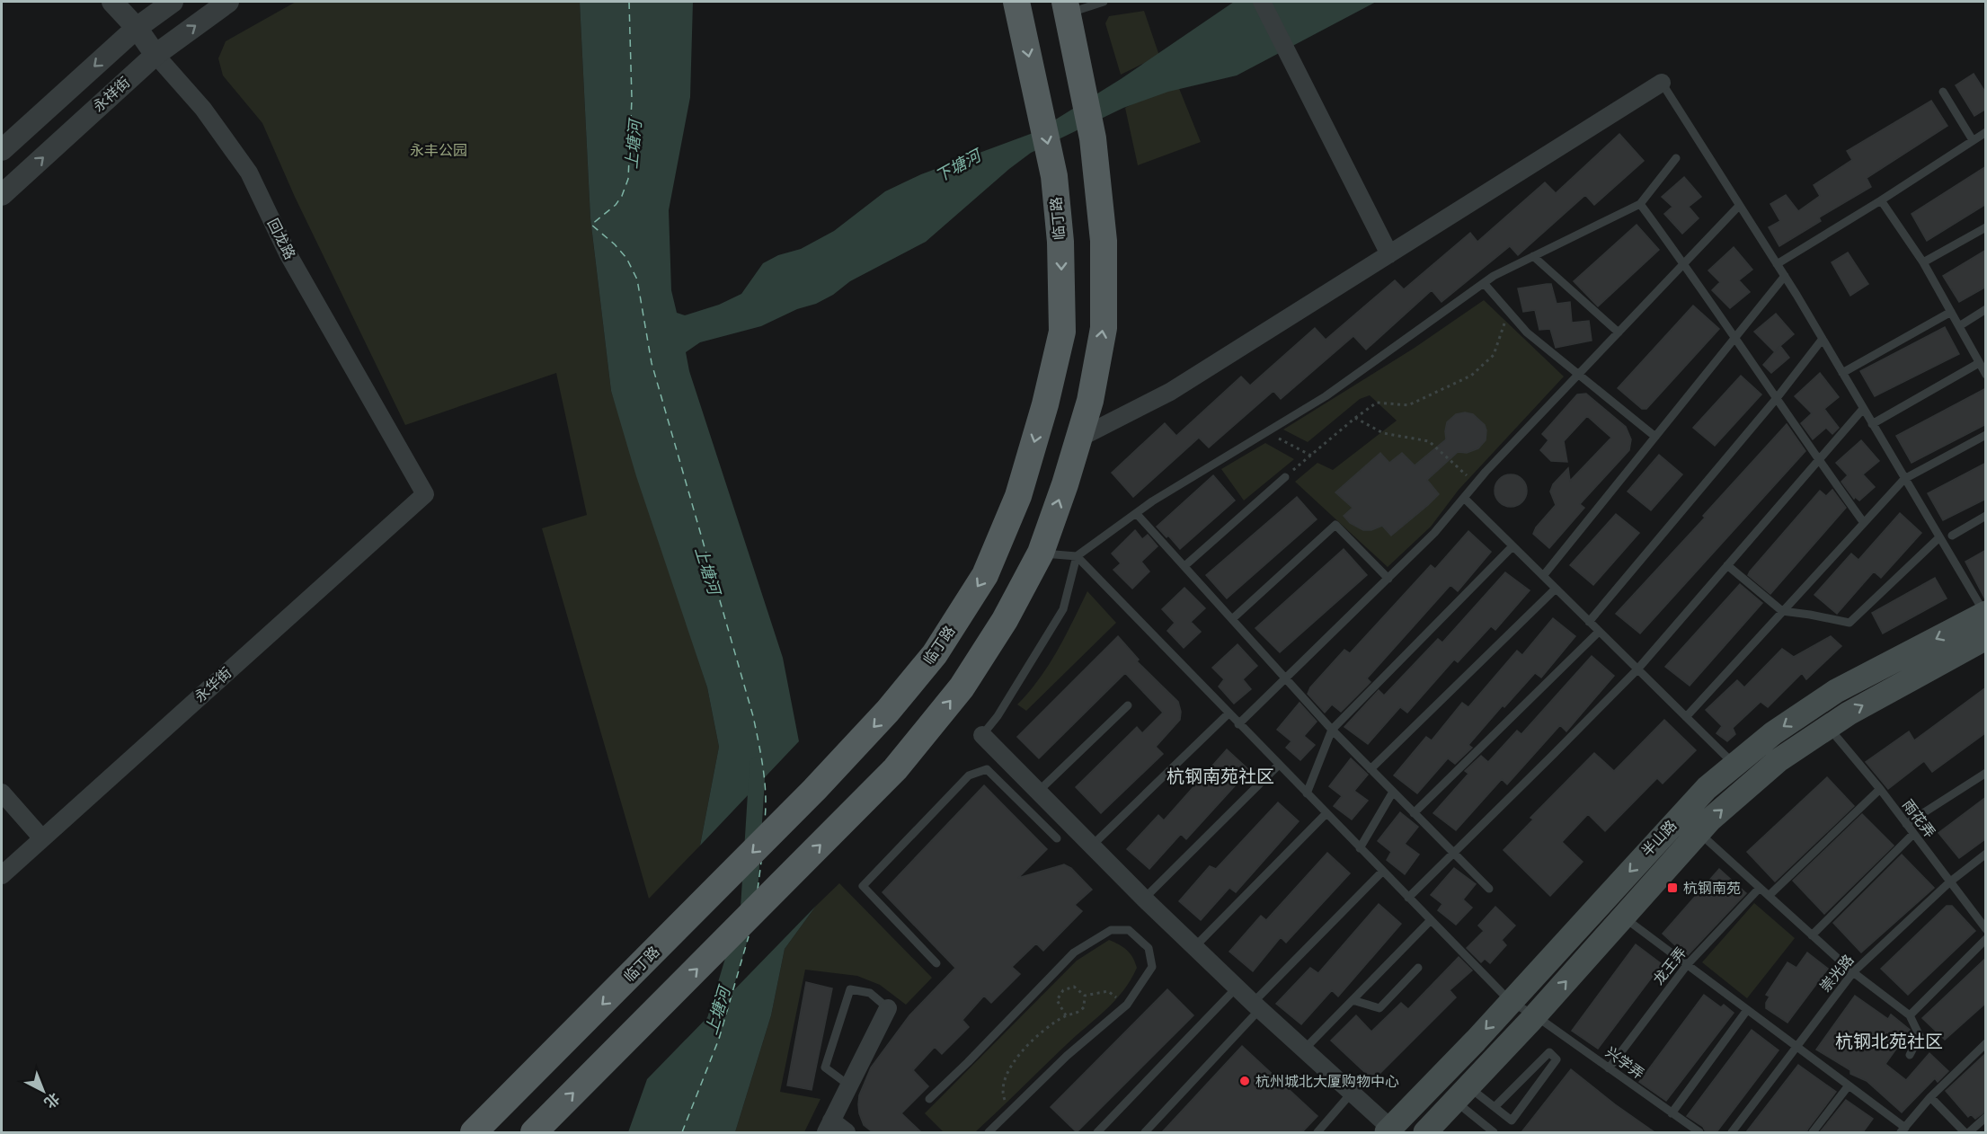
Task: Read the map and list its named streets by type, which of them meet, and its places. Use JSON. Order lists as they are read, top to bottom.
{
  "streets": {
    "main road": ["临丁路", "半山路"],
    "street": ["永祥街", "回龙路", "永华街"],
    "lane": [
      "雨花弄",
      "龙王弄",
      "崇光路",
      "兴学弄"
    ]
  },
  "crossings": [
    ["永祥街", "回龙路"],
    ["回龙路", "永华街"],
    ["雨花弄", "半山路"],
    ["雨花弄", "崇光路"],
    ["半山路", "兴学弄"],
    ["龙王弄", "兴学弄"]
  ],
  "districts": ["杭钢南苑社区", "杭钢北苑社区"],
  "water": ["上塘河", "下塘河"],
  "parks": ["永丰公园"],
  "places": {
    "transit": ["杭钢南苑"],
    "other": ["杭州城北大厦购物中心"]
  },
  "north": "bottom right"
}
